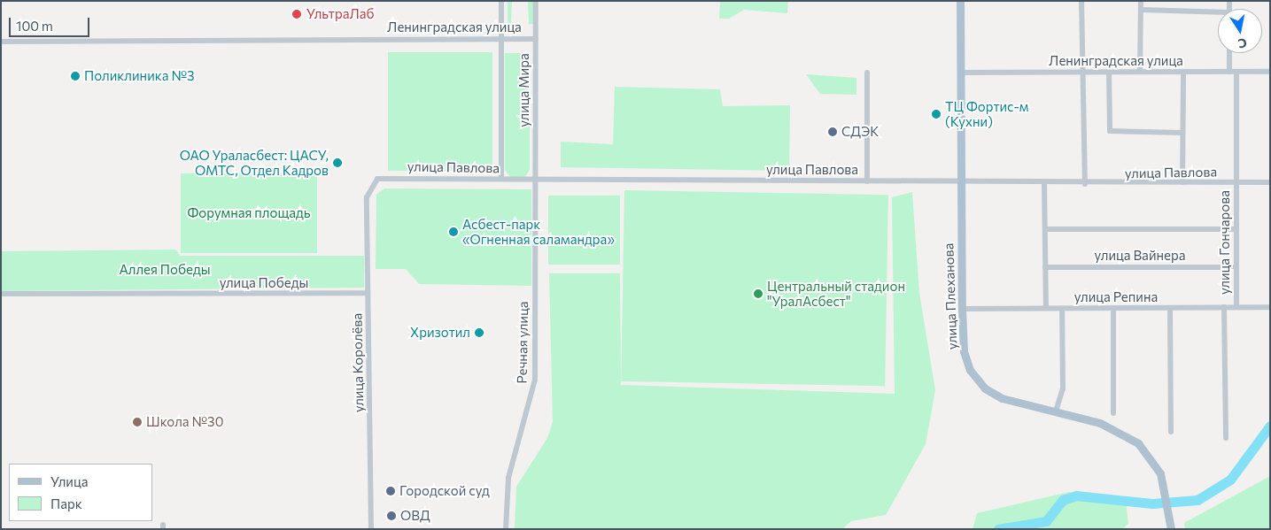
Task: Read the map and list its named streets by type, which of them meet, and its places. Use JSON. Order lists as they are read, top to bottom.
{
  "streets": {
    "main road": ["улица Плеханова"],
    "street": [
      "Ленинградская улица",
      "улица Мира",
      "улица Павлова",
      "улица Гончарова",
      "улица Вайнера",
      "улица Победы",
      "улица Репина",
      "Речная улица",
      "улица Королёва"
    ]
  },
  "crossings": [
    ["Ленинградская улица", "улица Мира"],
    ["Ленинградская улица", "улица Гончарова"],
    ["Ленинградская улица", "улица Плеханова"],
    ["улица Мира", "улица Павлова"],
    ["улица Мира", "Речная улица"],
    ["улица Павлова", "улица Гончарова"],
    ["улица Павлова", "улица Плеханова"],
    ["улица Павлова", "Речная улица"],
    ["улица Павлова", "улица Королёва"],
    ["улица Гончарова", "улица Вайнера"],
    ["улица Гончарова", "улица Репина"],
    ["улица Победы", "улица Королёва"],
    ["улица Плеханова", "улица Репина"]
  ],
  "parks": ["Форумная площадь", "Аллея Победы"],
  "places": [
    "УльтраЛаб",
    "Поликлиника №3",
    "ТЦ Фортис-м (Кухни)",
    "СДЭК",
    "ОАО Ураласбест: ЦАСУ, ОМТС, Отдел Кадров",
    "Асбест-парк «Огненная саламандра»",
    "Центральный стадион \"УралАсбест\"",
    "Хризотил",
    "Школа №30",
    "Городской суд",
    "ОВД"
  ],
  "legend": ["Улица", "Парк"],
  "scale_bar": "100 m",
  "north": "bottom"
}
